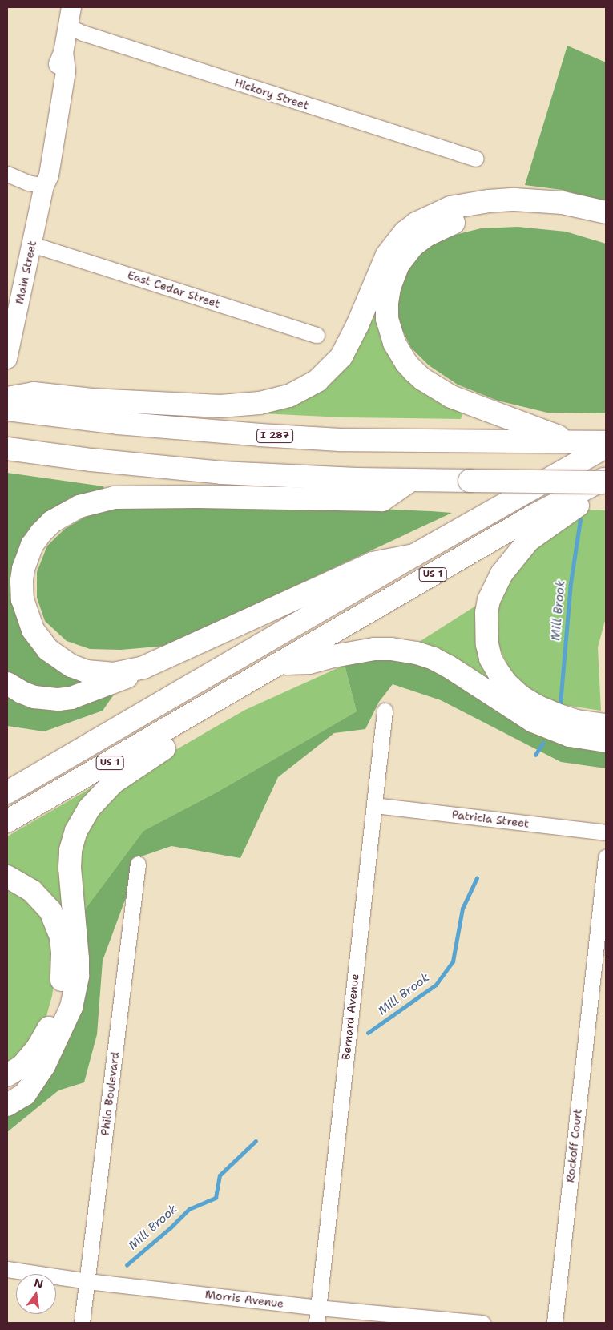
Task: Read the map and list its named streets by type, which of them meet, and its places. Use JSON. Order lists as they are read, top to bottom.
{
  "streets": {
    "highway": ["I 287", "US 1"],
    "main road": ["Main Street"],
    "street": [
      "Hickory Street",
      "East Cedar Street",
      "Patricia Street",
      "Bernard Avenue",
      "Philo Boulevard",
      "Rockoff Court",
      "Morris Avenue"
    ]
  },
  "crossings": [
    ["Hickory Street", "Main Street"],
    ["Main Street", "East Cedar Street"],
    ["Patricia Street", "Bernard Avenue"],
    ["Bernard Avenue", "Morris Avenue"],
    ["Philo Boulevard", "Morris Avenue"]
  ],
  "water": ["Mill Brook"],
  "north": "top"
}
